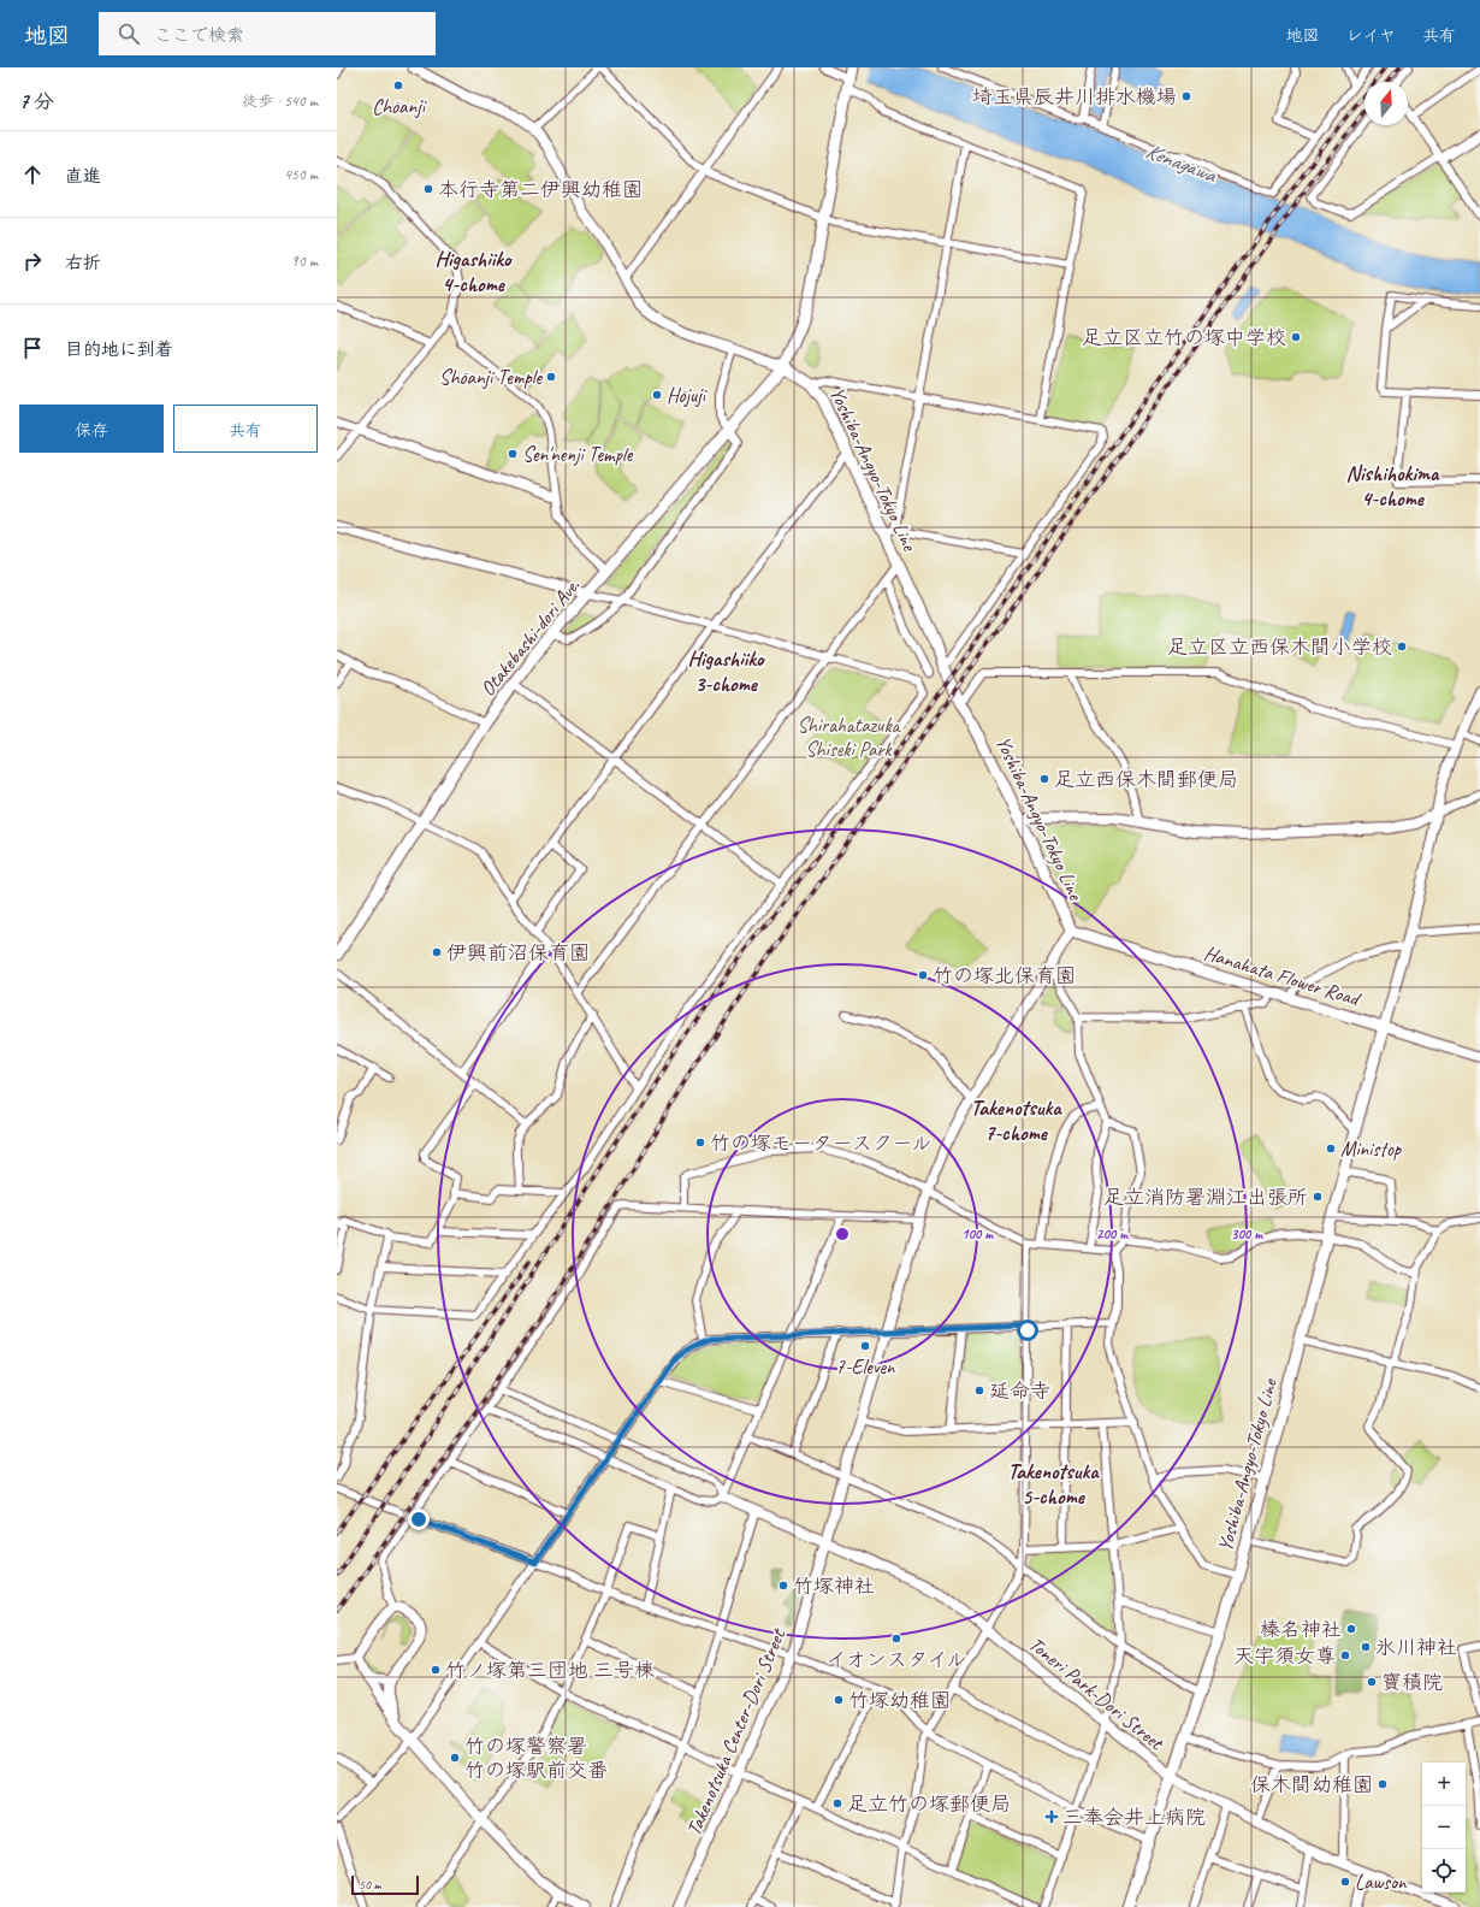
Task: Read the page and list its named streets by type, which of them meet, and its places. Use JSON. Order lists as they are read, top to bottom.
{
  "streets": {
    "main road": ["Yoshiba-Angyo-Tokyo Line", "Otakebashi-dori Ave.", "Hanahata Flower Road"],
    "street": ["Toneri Park-Dori Street", "Takenotsuka Center-Dori Street"]
  },
  "crossings": [
    ["Yoshiba-Angyo-Tokyo Line", "Otakebashi-dori Ave."],
    ["Yoshiba-Angyo-Tokyo Line", "Hanahata Flower Road"],
    ["Yoshiba-Angyo-Tokyo Line", "Toneri Park-Dori Street"],
    ["Yoshiba-Angyo-Tokyo Line", "Takenotsuka Center-Dori Street"],
    ["Hanahata Flower Road", "Takenotsuka Center-Dori Street"],
    ["Toneri Park-Dori Street", "Takenotsuka Center-Dori Street"]
  ],
  "districts": [
    "Higashiiko 4-chome",
    "Nishihokima 4-chome",
    "Higashiiko 3-chome",
    "Takenotsuka 7-chome",
    "Takenotsuka 5-chome"
  ],
  "water": ["Kenagawa"],
  "parks": ["Shirahatazuka Shiseki Park"],
  "places": {
    "other": [
      "Chōanji",
      "埼玉県辰井川排水機場",
      "本行寺第二伊興幼稚園",
      "足立区立竹の塚中学校",
      "Shōanji Temple",
      "Hōjuji",
      "Sen'nenji Temple",
      "足立区立西保木間小学校",
      "足立西保木間郵便局",
      "伊興前沼保育園",
      "竹の塚北保育園",
      "竹の塚モータースクール",
      "Ministop",
      "足立消防署淵江出張所",
      "7-Eleven",
      "延命寺",
      "竹塚神社",
      "榛名神社",
      "イオンスタイル",
      "氷川神社",
      "天宇須女尊",
      "竹ノ塚第三団地 三号棟",
      "寶積院",
      "竹塚幼稚園",
      "竹の塚警察署 竹の塚駅前交番",
      "保木間幼稚園",
      "足立竹の塚郵便局",
      "Lawson"
    ],
    "health": ["三奉会井上病院"]
  },
  "scale_bar": "50 m",
  "north": "top",
  "page": {
    "header": "地図",
    "search": "ここで検索",
    "nav": ["地図", "レイヤ", "共有"],
    "heading": ["7 分", "徒歩 · 540 m"],
    "list": [
      ["直進", "450 m"],
      ["右折", "90 m"],
      "目的地に到着"
    ],
    "buttons": ["保存", "共有"],
    "map_buttons": ["+", "−"],
    "scale": "50 m"
  },
  "rings": ["100 m", "200 m", "300 m"]
}
